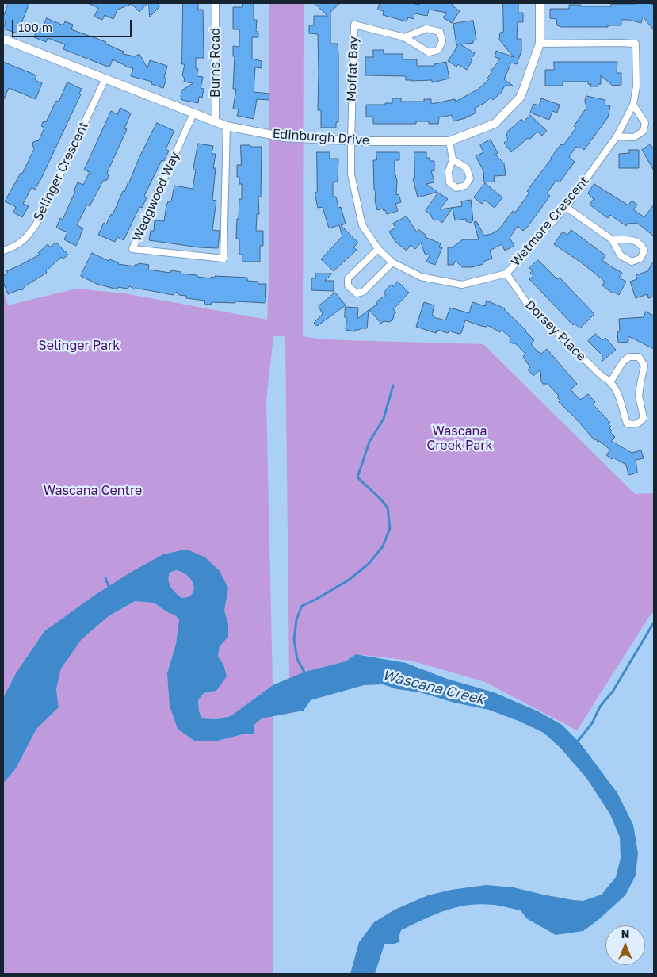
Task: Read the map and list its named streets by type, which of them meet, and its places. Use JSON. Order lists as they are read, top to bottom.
{
  "streets": {
    "street": [
      "Burns Road",
      "Moffat Bay",
      "Edinburgh Drive",
      "Selinger Crescent",
      "Wedgwood Way",
      "Wetmore Crescent",
      "Dorsey Place"
    ]
  },
  "crossings": [
    ["Burns Road", "Edinburgh Drive"],
    ["Moffat Bay", "Edinburgh Drive"],
    ["Moffat Bay", "Wetmore Crescent"],
    ["Edinburgh Drive", "Selinger Crescent"],
    ["Edinburgh Drive", "Wedgwood Way"],
    ["Edinburgh Drive", "Wetmore Crescent"],
    ["Wetmore Crescent", "Dorsey Place"]
  ],
  "water": ["Wascana Creek"],
  "parks": ["Selinger Park", "Wascana Creek Park", "Wascana Centre"],
  "scale_bar": "100 m",
  "north": "top"
}
